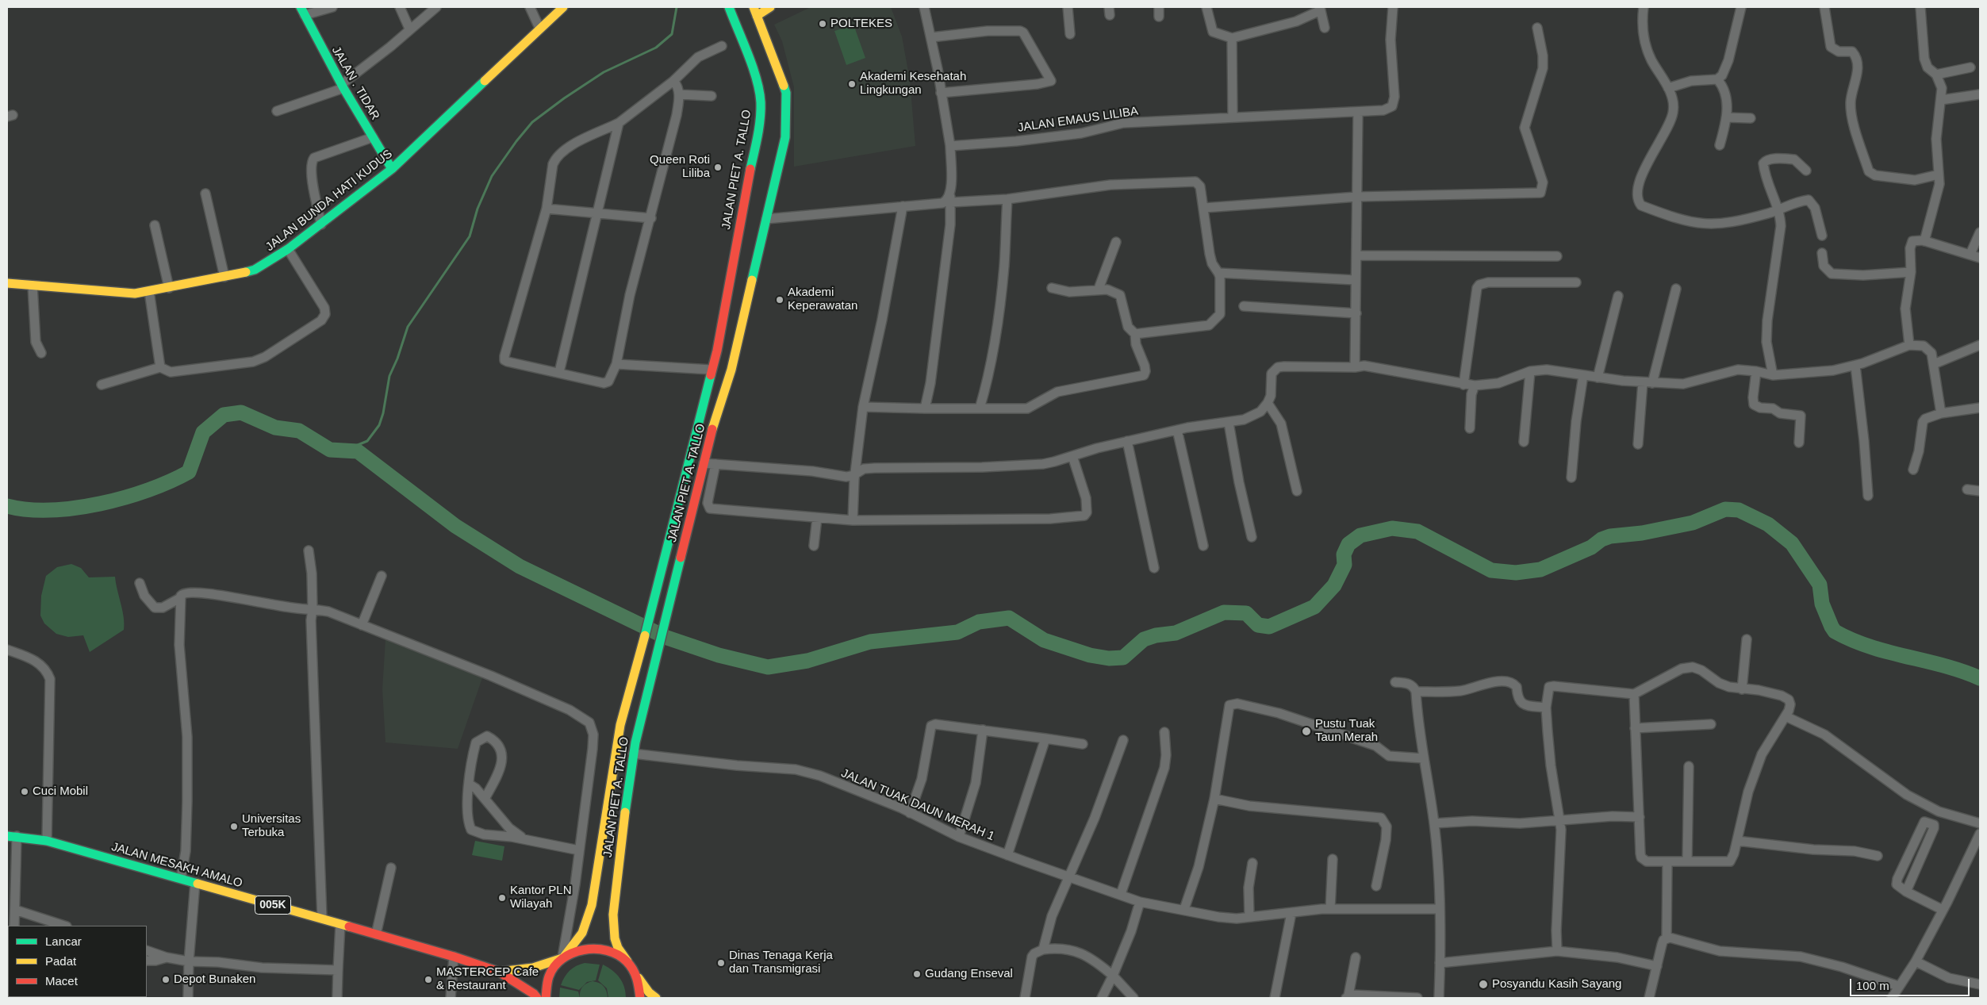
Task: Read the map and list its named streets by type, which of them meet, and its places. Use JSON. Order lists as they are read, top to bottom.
{
  "streets": {
    "main road": [
      "JALAN . TIDAR",
      "JALAN PIET A. TALLO",
      "JALAN BUNDA HATI KUDUS",
      "JALAN MESAKH AMALO",
      "005K"
    ],
    "street": ["JALAN EMAUS LILIBA", "JALAN TUAK DAUN MERAH 1"]
  },
  "crossings": [
    ["JALAN . TIDAR", "JALAN BUNDA HATI KUDUS"],
    ["JALAN PIET A. TALLO", "JALAN TUAK DAUN MERAH 1"],
    ["JALAN PIET A. TALLO", "JALAN MESAKH AMALO"]
  ],
  "places": [
    "POLTEKES",
    "Akademi Kesehatah Lingkungan",
    "Queen Roti Liliba",
    "Akademi Keperawatan",
    "Pustu Tuak Taun Merah",
    "Cuci Mobil",
    "Universitas Terbuka",
    "Kantor PLN Wilayah",
    "Dinas Tenaga Kerja dan Transmigrasi",
    "Gudang Enseval",
    "Depot Bunaken",
    "MASTERCEP Cafe & Restaurant",
    "Posyandu Kasih Sayang"
  ],
  "legend": ["Lancar", "Padat", "Macet"],
  "scale_bar": "100 m"
}
